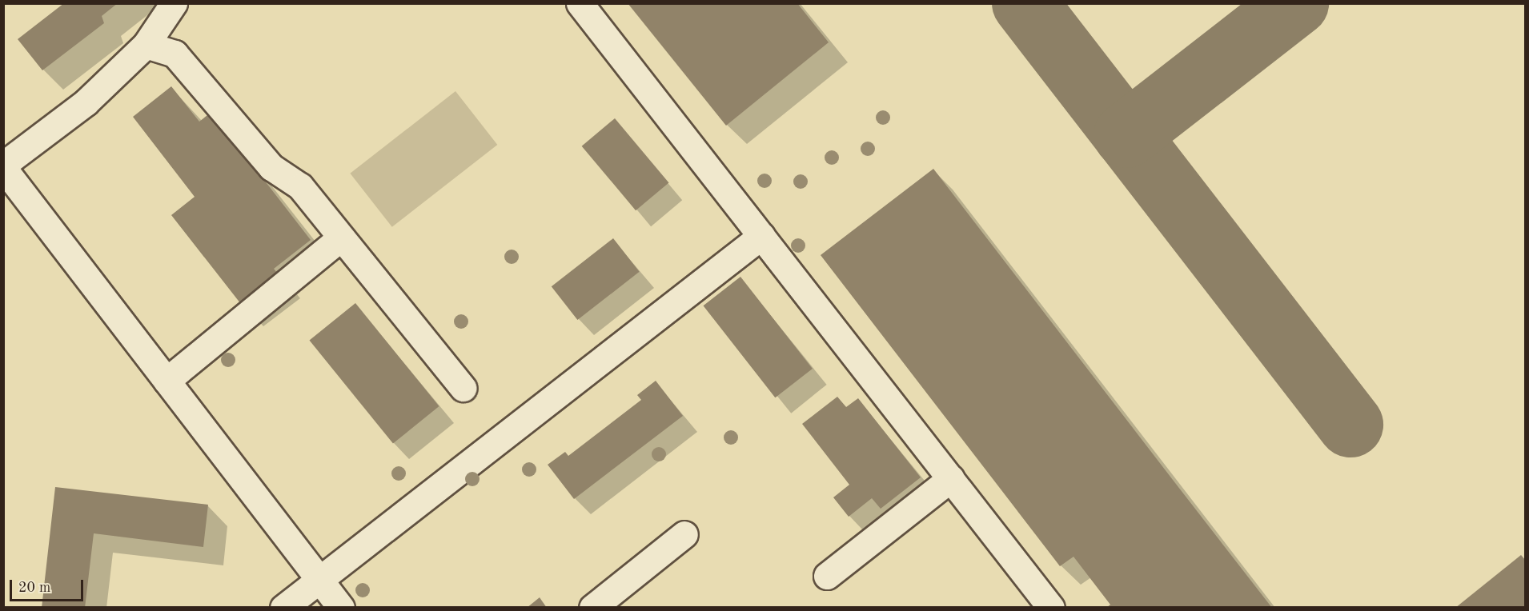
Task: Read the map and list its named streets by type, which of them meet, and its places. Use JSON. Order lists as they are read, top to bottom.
{
  "scale_bar": "20 m"
}
